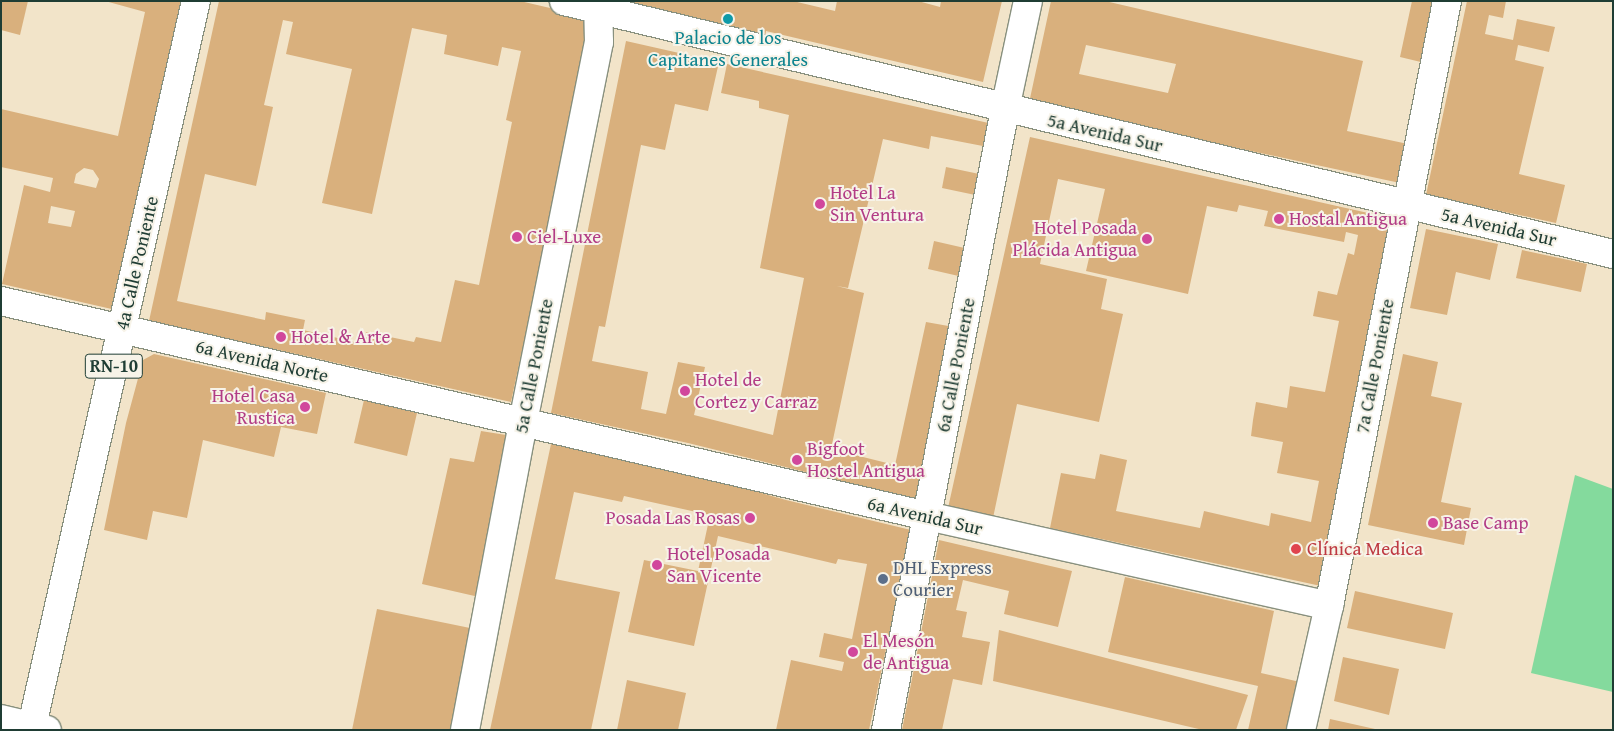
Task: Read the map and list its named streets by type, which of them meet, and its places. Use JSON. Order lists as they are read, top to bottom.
{
  "streets": {
    "street": [
      "5a Avenida Sur",
      "4a Calle Poniente",
      "6a Avenida Norte",
      "6a Calle Poniente",
      "RN-10",
      "5a Calle Poniente",
      "7a Calle Poniente",
      "6a Avenida Sur"
    ]
  },
  "crossings": [
    ["5a Avenida Sur", "6a Calle Poniente"],
    ["5a Avenida Sur", "5a Calle Poniente"],
    ["5a Avenida Sur", "7a Calle Poniente"],
    ["4a Calle Poniente", "6a Avenida Norte"],
    ["6a Avenida Norte", "5a Calle Poniente"],
    ["6a Avenida Norte", "6a Avenida Sur"],
    ["6a Calle Poniente", "6a Avenida Sur"],
    ["5a Calle Poniente", "6a Avenida Sur"],
    ["7a Calle Poniente", "6a Avenida Sur"]
  ],
  "places": [
    "Palacio de los Capitanes Generales",
    "Hotel La Sin Ventura",
    "Hostal Antigua",
    "Ciel-Luxe",
    "Hotel Posada Plácida Antigua",
    "Hotel & Arte",
    "Hotel de Cortez y Carraz",
    "Hotel Casa Rustica",
    "Bigfoot Hostel Antigua",
    "Posada Las Rosas",
    "Base Camp",
    "Clínica Medica",
    "Hotel Posada San Vicente",
    "DHL Express Courier",
    "El Mesón de Antigua"
  ]
}
